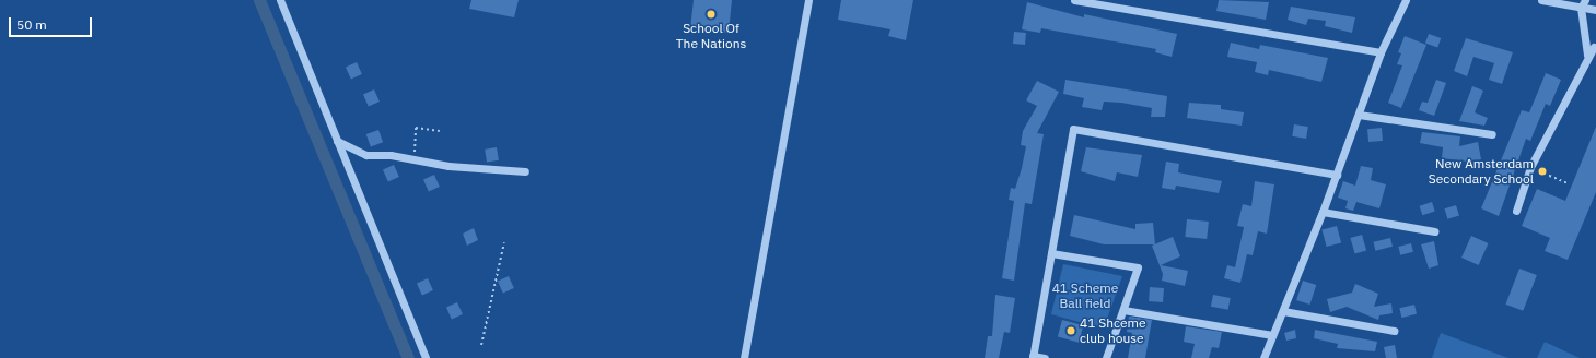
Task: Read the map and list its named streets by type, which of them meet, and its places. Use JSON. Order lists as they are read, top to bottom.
{
  "parks": ["41 Scheme Ball field"],
  "places": ["School Of The Nations", "New Amsterdam Secondary School", "41 Shceme club house"],
  "scale_bar": "50 m"
}
